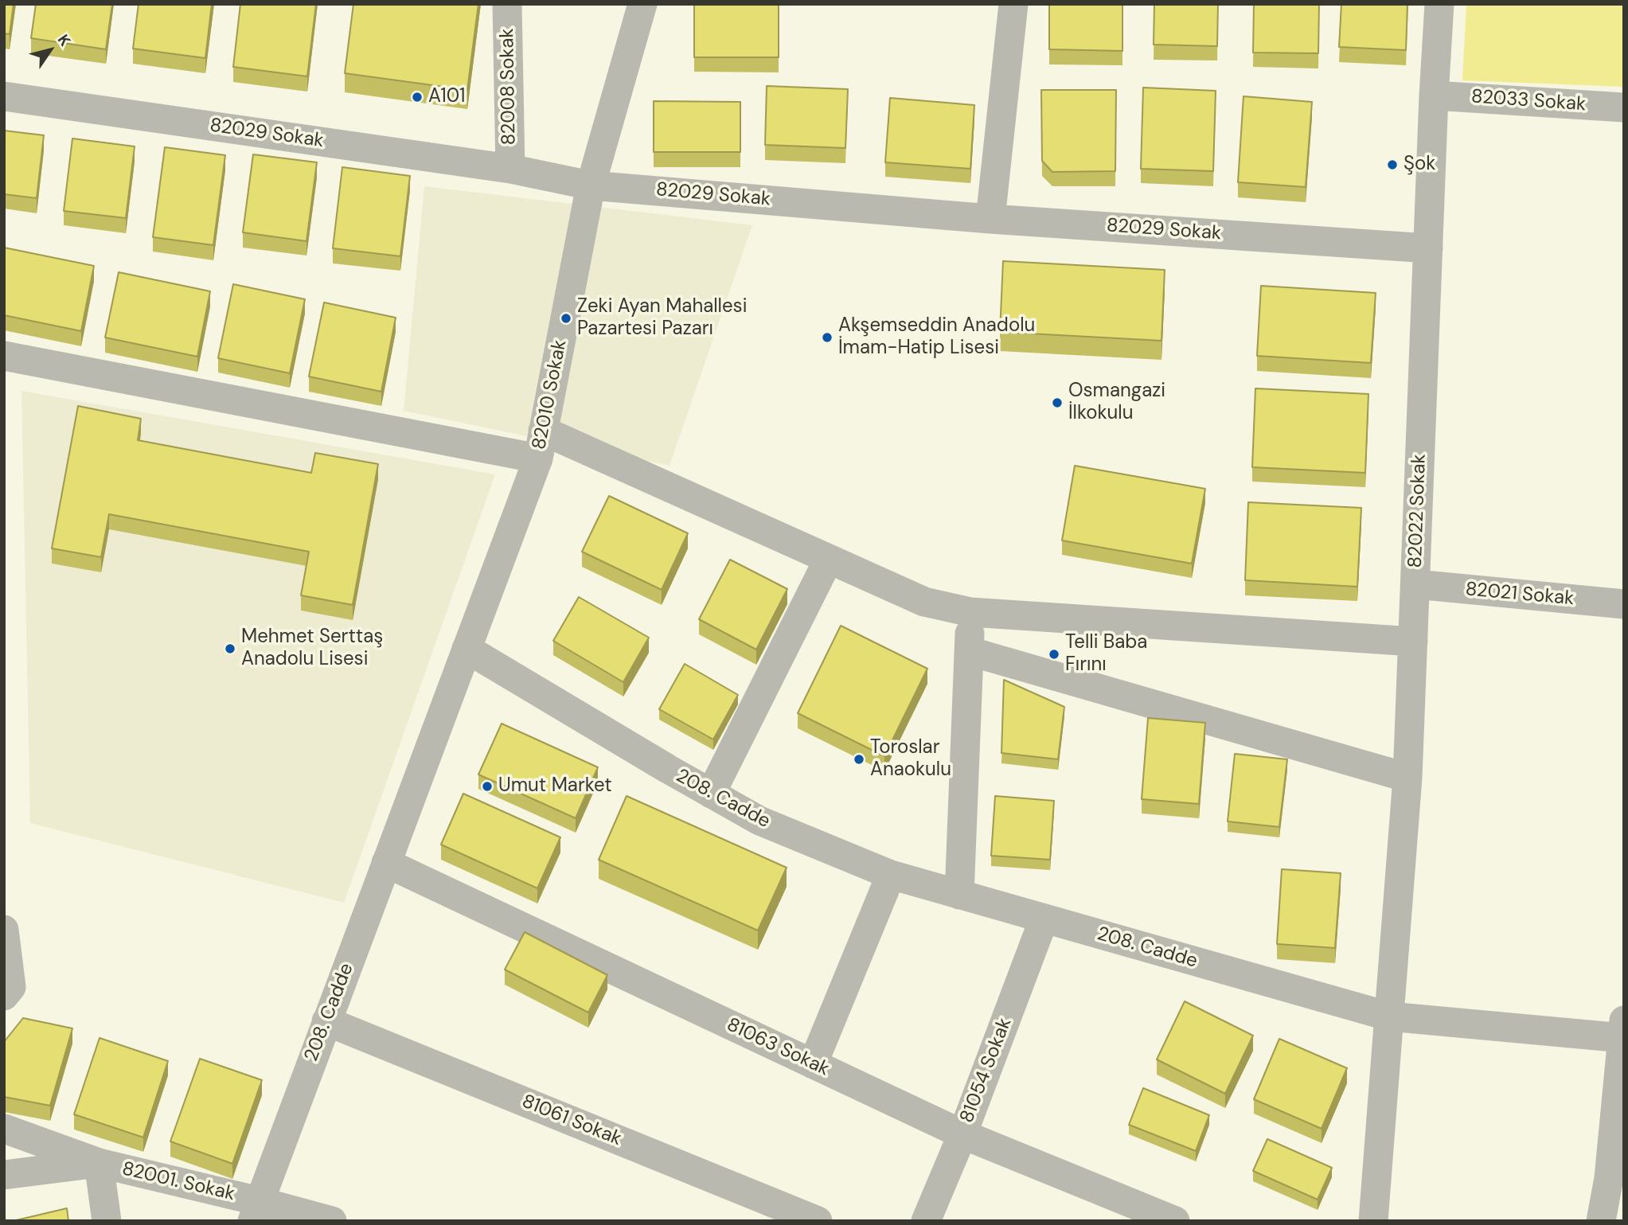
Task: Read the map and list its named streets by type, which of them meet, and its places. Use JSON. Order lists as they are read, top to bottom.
{
  "streets": {
    "street": [
      "82008 Sokak",
      "82033 Sokak",
      "82029 Sokak",
      "82010 Sokak",
      "82022 Sokak",
      "82021 Sokak",
      "208. Cadde",
      "81063 Sokak",
      "81054 Sokak",
      "81061 Sokak",
      "82001. Sokak"
    ]
  },
  "crossings": [
    ["82008 Sokak", "82029 Sokak"],
    ["82033 Sokak", "82022 Sokak"],
    ["82029 Sokak", "82010 Sokak"],
    ["82029 Sokak", "82022 Sokak"],
    ["82010 Sokak", "208. Cadde"],
    ["82022 Sokak", "82021 Sokak"],
    ["82022 Sokak", "208. Cadde"],
    ["208. Cadde", "81063 Sokak"],
    ["208. Cadde", "81054 Sokak"],
    ["208. Cadde", "81061 Sokak"],
    ["208. Cadde", "82001. Sokak"],
    ["81063 Sokak", "81054 Sokak"]
  ],
  "places": [
    "A101",
    "Şok",
    "Zeki Ayan Mahallesi Pazartesi Pazarı",
    "Akşemseddin Anadolu İmam-Hatip Lisesi",
    "Osmangazi İlkokulu",
    "Mehmet Serttaş Anadolu Lisesi",
    "Telli Baba Fırını",
    "Toroslar Anaokulu",
    "Umut Market"
  ],
  "north": "top right"
}
